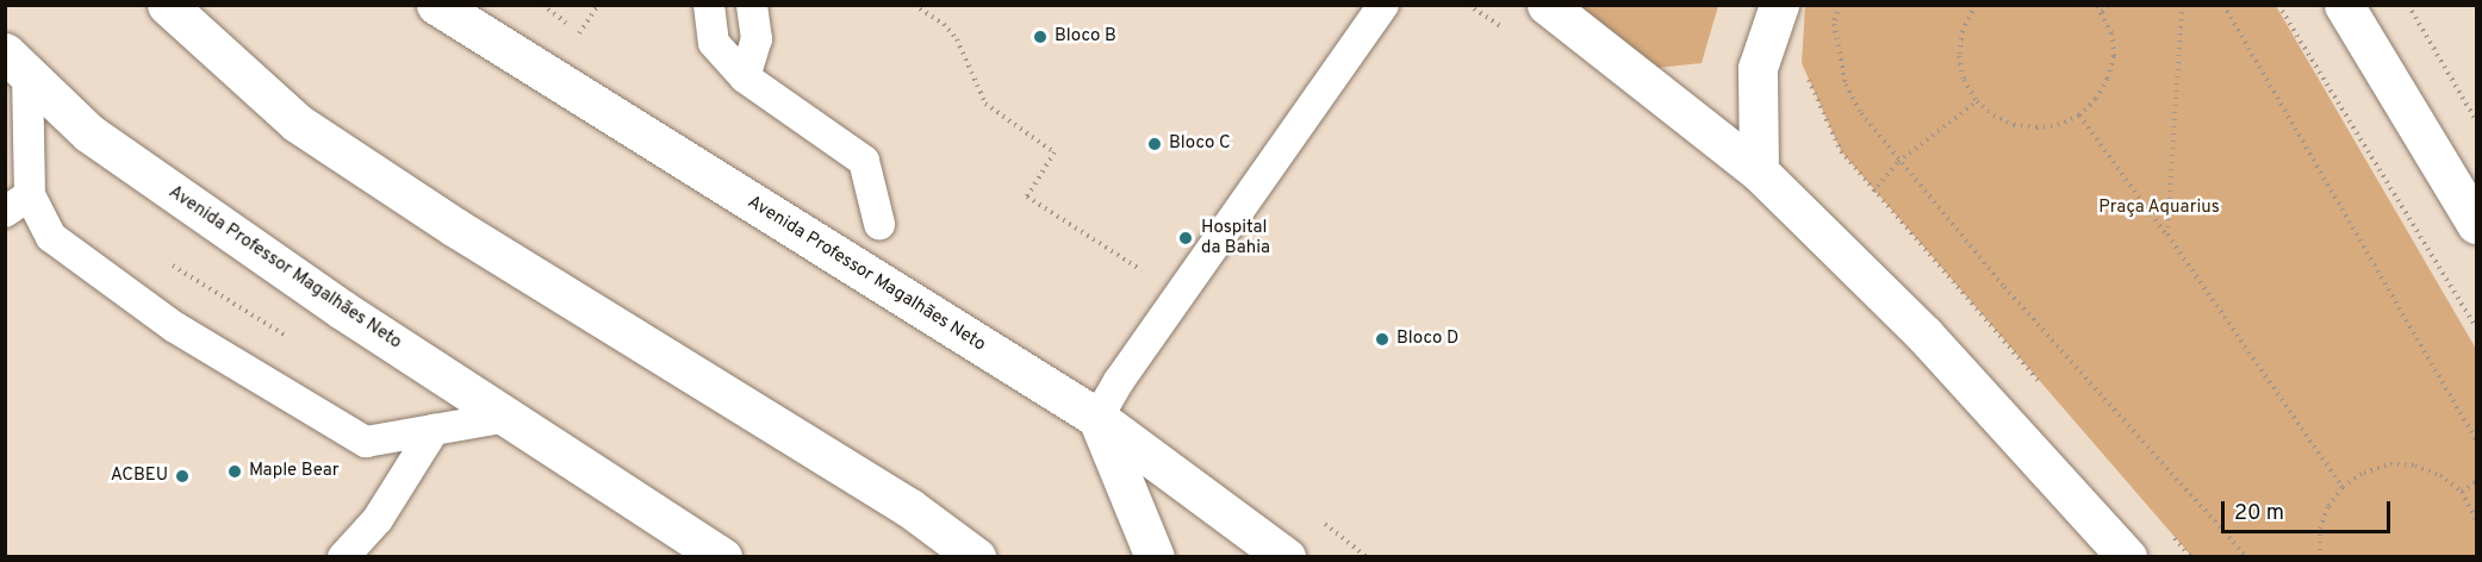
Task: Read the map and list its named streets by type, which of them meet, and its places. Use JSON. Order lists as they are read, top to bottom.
{
  "streets": {
    "main road": ["Avenida Professor Magalhães Neto"]
  },
  "parks": ["Praça Aquarius"],
  "places": [
    "Bloco B",
    "Bloco C",
    "Hospital da Bahia",
    "Bloco D",
    "Maple Bear",
    "ACBEU"
  ],
  "scale_bar": "20 m"
}
